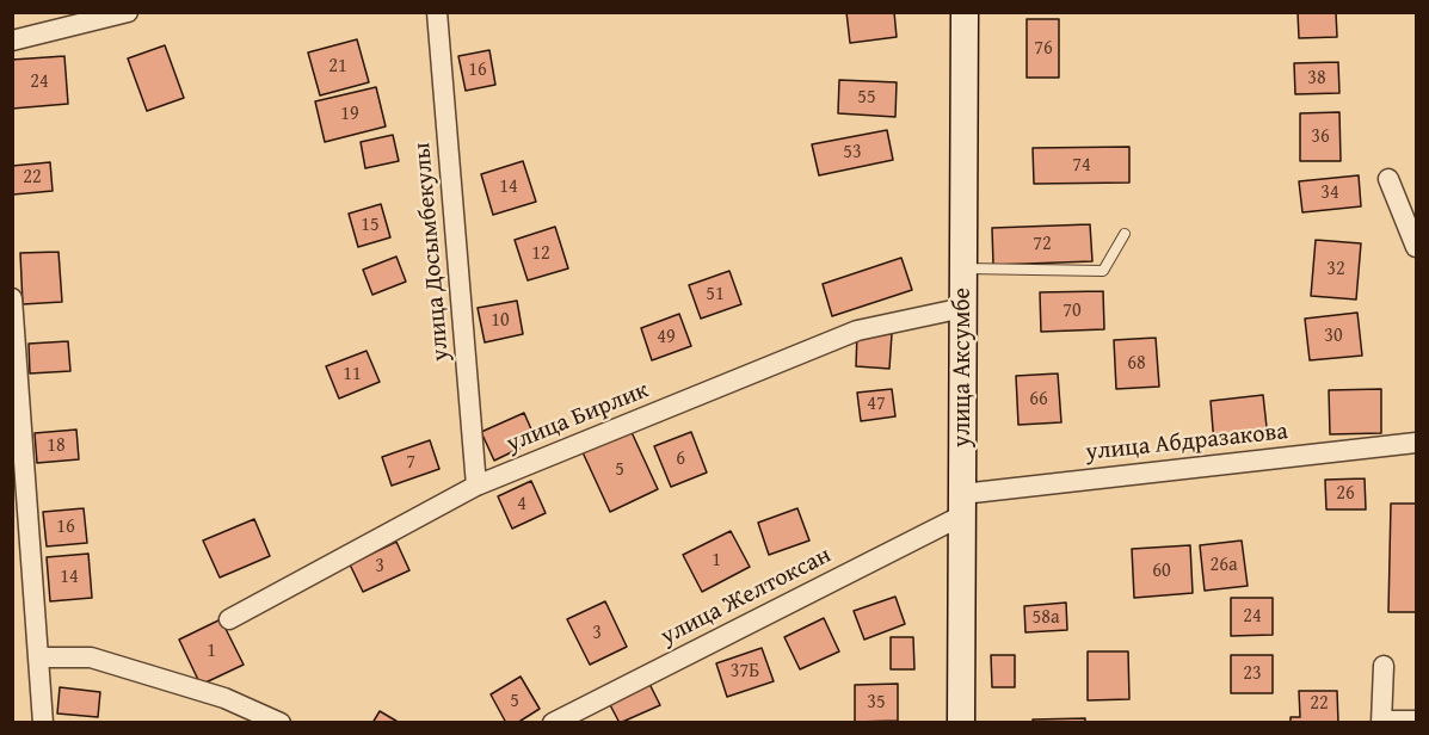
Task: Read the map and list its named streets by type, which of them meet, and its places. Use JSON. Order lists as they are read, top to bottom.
{
  "streets": {
    "main road": ["улица Аксумбе"],
    "street": [
      "улица Досымбекулы",
      "улица Бирлик",
      "улица Абдразакова",
      "улица Желтоксан"
    ]
  },
  "crossings": [
    ["улица Досымбекулы", "улица Бирлик"],
    ["улица Аксумбе", "улица Бирлик"],
    ["улица Аксумбе", "улица Абдразакова"],
    ["улица Аксумбе", "улица Желтоксан"],
    ["улица Абдразакова", "улица Желтоксан"]
  ],
  "house_numbers": [
    "76",
    "21",
    "16",
    "38",
    "24",
    "55",
    "19",
    "36",
    "53",
    "74",
    "22",
    "14",
    "34",
    "15",
    "72",
    "12",
    "32",
    "51",
    "70",
    "10",
    "30",
    "49",
    "68",
    "11",
    "66",
    "47",
    "18",
    "6",
    "7",
    "5",
    "26",
    "4",
    "16",
    "1",
    "26а",
    "3",
    "60",
    "14",
    "24",
    "58а",
    "3",
    "1",
    "37Б",
    "23",
    "5",
    "35",
    "22"
  ]
}
